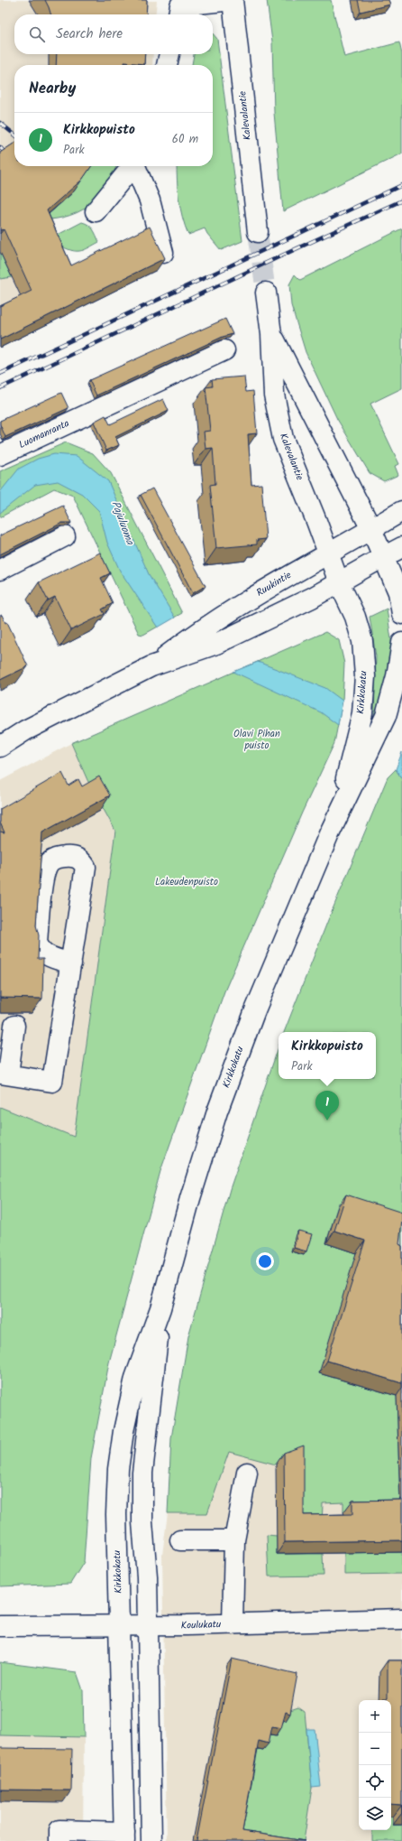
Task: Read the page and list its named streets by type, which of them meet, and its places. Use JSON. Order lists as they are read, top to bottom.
{
  "streets": {
    "main road": [
      "Kalevalantie",
      "Luomanranta",
      "Ruukintie",
      "Kirkkokatu",
      "Koulukatu"
    ]
  },
  "crossings": [
    ["Kalevalantie", "Ruukintie"],
    ["Kalevalantie", "Kirkkokatu"],
    ["Ruukintie", "Kirkkokatu"],
    ["Kirkkokatu", "Koulukatu"]
  ],
  "water": ["Pajuluoma"],
  "parks": ["Olavi Pihan puisto", "Lakeudenpuisto"],
  "page": {
    "search": "Search here",
    "heading": "Nearby",
    "list": [
      {
        "mark": "1",
        "name": "Kirkkopuisto",
        "note": "Park",
        "value": "60 m"
      }
    ],
    "popup": ["Kirkkopuisto", "Park"],
    "pins": "1",
    "map_buttons": ["+", "−"]
  }
}
